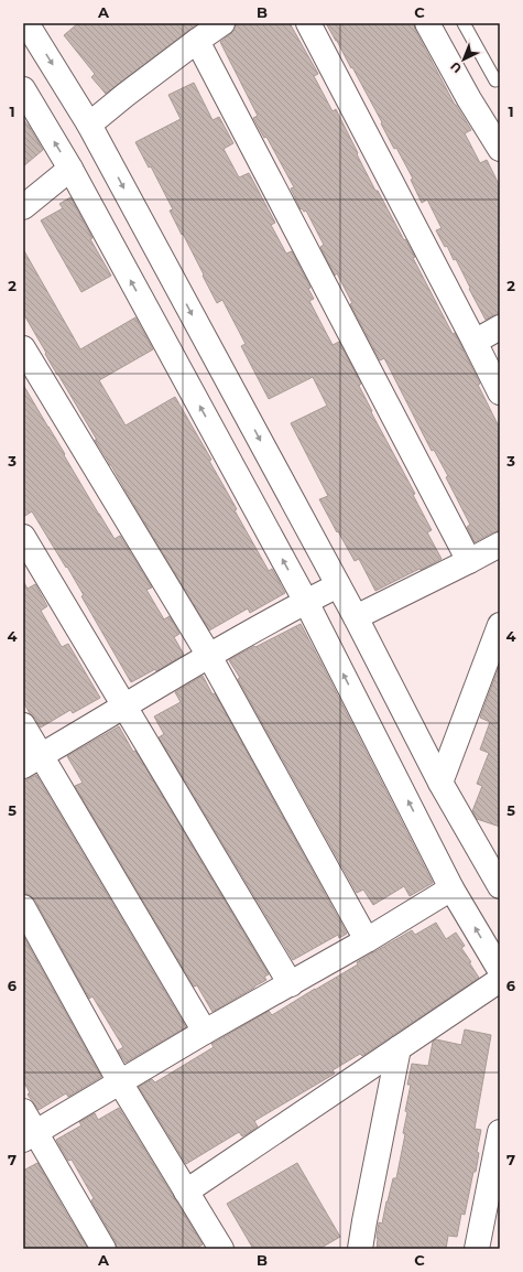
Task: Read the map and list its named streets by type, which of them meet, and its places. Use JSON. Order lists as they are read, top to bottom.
{
  "north": "bottom left",
  "grid": {
    "columns": ["A", "B", "C"],
    "rows": [
      "1",
      "2",
      "3",
      "4",
      "5",
      "6",
      "7"
    ]
  }
}
